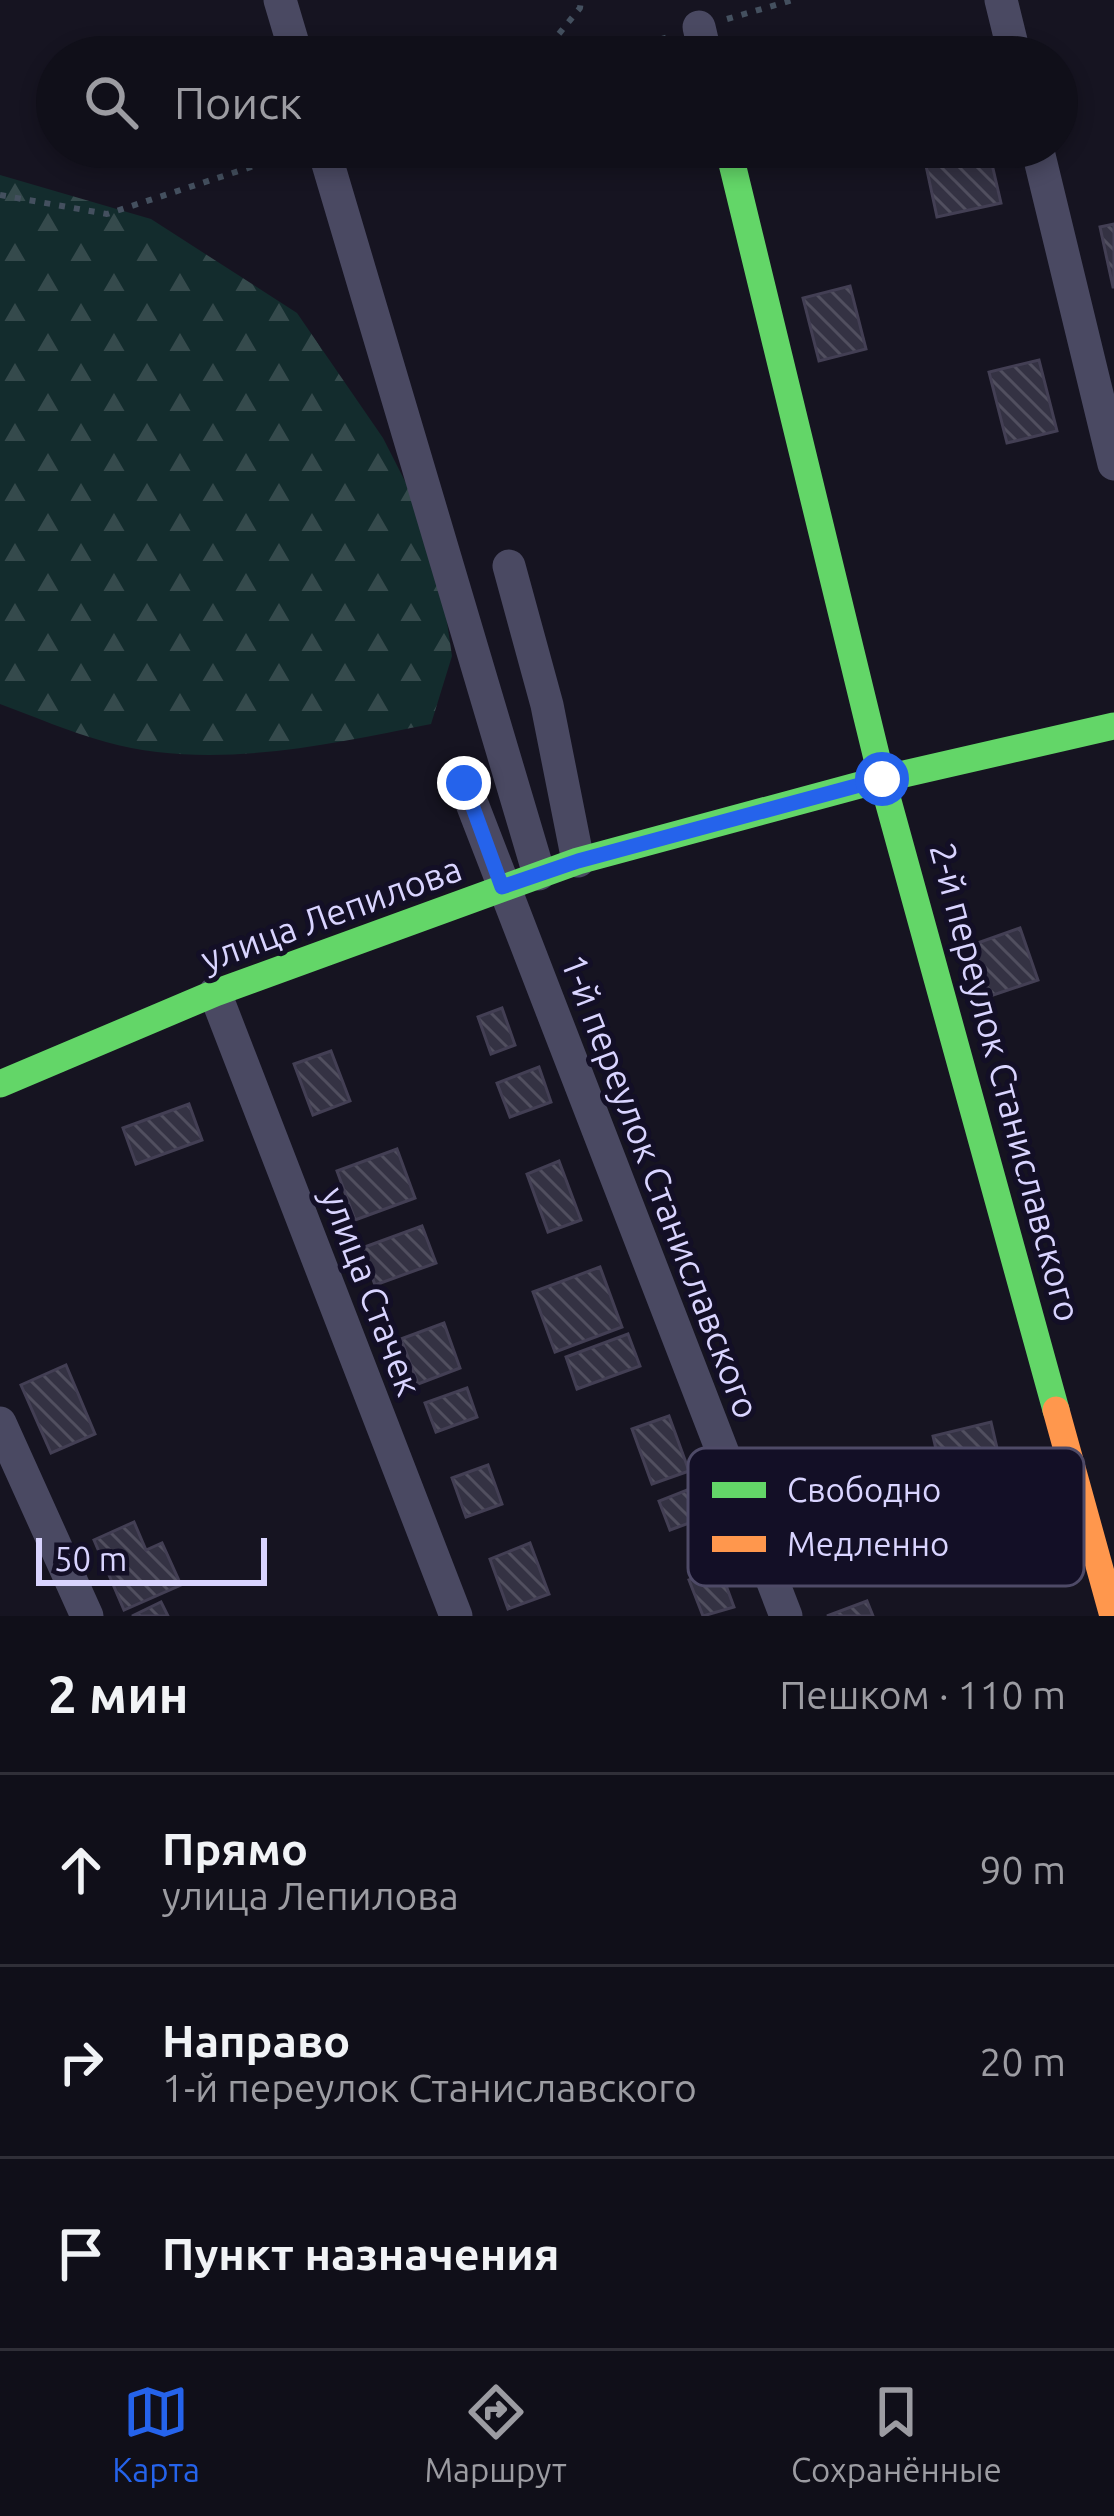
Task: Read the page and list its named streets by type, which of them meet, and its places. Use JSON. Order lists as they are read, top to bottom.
{
  "streets": {
    "street": [
      "улица Лепилова",
      "2-й переулок Станиславского",
      "1-й переулок Станиславского",
      "улица Стачек"
    ]
  },
  "crossings": [
    ["улица Лепилова", "2-й переулок Станиславского"],
    ["улица Лепилова", "1-й переулок Станиславского"],
    ["улица Лепилова", "улица Стачек"]
  ],
  "legend": ["Свободно", "Медленно"],
  "scale_bar": "50 m",
  "page": {
    "search": "Поиск",
    "scale": "50 m",
    "heading": ["2 мин", "Пешком · 110 m"],
    "list": [
      ["Прямо", "улица Лепилова", "90 m"],
      ["Направо", "1-й переулок Станиславского", "20 m"],
      "Пункт назначения"
    ],
    "nav": ["Карта", "Маршрут", "Сохранённые"]
  }
}
